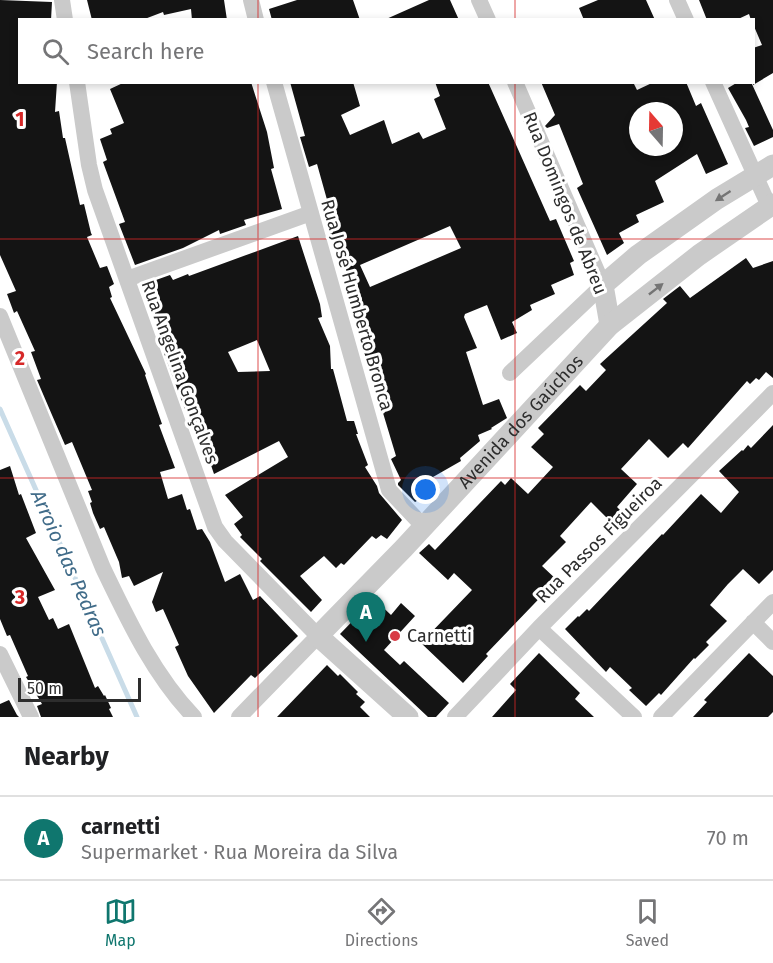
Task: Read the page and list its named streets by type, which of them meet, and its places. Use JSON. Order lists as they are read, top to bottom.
{
  "streets": {
    "street": [
      "Rua Domingos de Abreu",
      "Rua José Humberto Bronca",
      "Rua Angelina Gonçalves",
      "Avenida dos Gaúchos",
      "Rua Passos Figueiroa"
    ]
  },
  "crossings": [
    ["Rua Domingos de Abreu", "Avenida dos Gaúchos"],
    ["Rua José Humberto Bronca", "Avenida dos Gaúchos"],
    ["Rua Angelina Gonçalves", "Avenida dos Gaúchos"]
  ],
  "water": ["Arroio das Pedras"],
  "places": ["Carnetti"],
  "scale_bar": "50 m",
  "north": "top",
  "page": {
    "search": "Search here",
    "pins": "A",
    "scale": "50 m",
    "heading": "Nearby",
    "list": [
      {
        "mark": "A",
        "name": "carnetti",
        "note": "Supermarket · Rua Moreira da Silva",
        "value": "70 m"
      }
    ],
    "nav": ["Map", "Directions", "Saved"]
  },
  "grid": {
    "rows": ["1", "2", "3"]
  }
}
